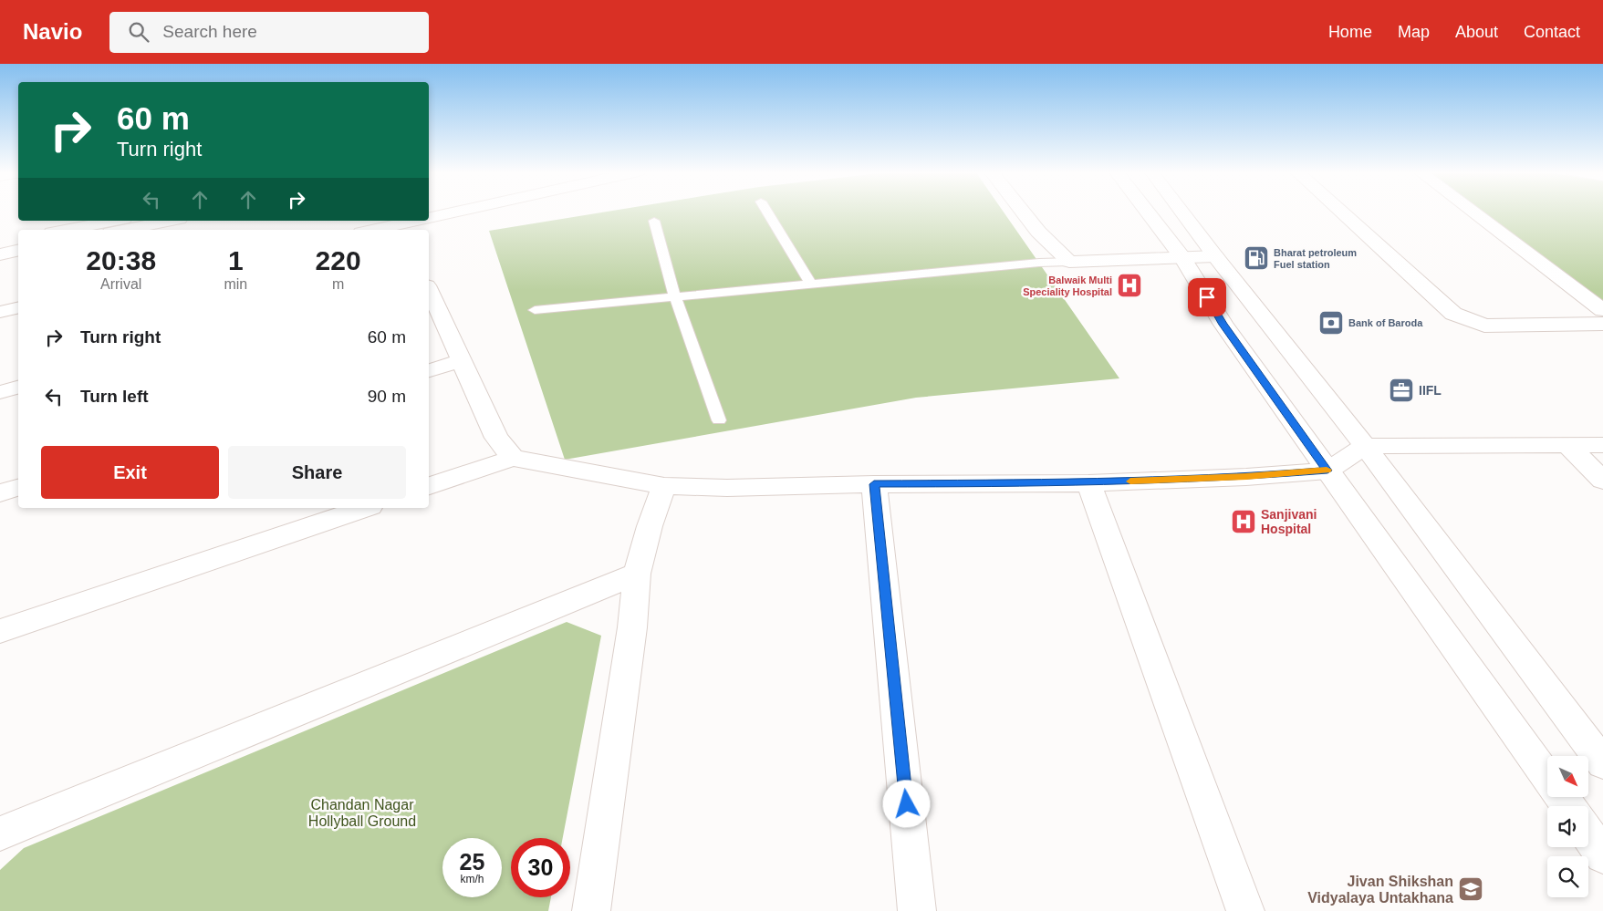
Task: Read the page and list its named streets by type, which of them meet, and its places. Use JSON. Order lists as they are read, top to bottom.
{
  "parks": ["Chandan Nagar Hollyball Ground"],
  "places": {
    "fuel station": ["Bharat petroleum Fuel station"],
    "hospital": ["Balwaik Multi Speciality Hospital", "Sanjivani Hospital"],
    "bank": ["Bank of Baroda"],
    "office": ["IIFL"],
    "school or university": ["Jivan Shikshan Vidyalaya Untakhana"]
  },
  "north": "bottom right",
  "page": {
    "header": "Navio",
    "search": "Search here",
    "nav": [
      "Home",
      "Map",
      "About",
      "Contact"
    ],
    "turn": ["60 m", "Turn right"],
    "eta": [
      "20:38",
      "Arrival",
      "1",
      "min",
      "220",
      "m"
    ],
    "list": [
      {
        "name": "Turn right",
        "value": "60 m"
      },
      {
        "name": "Turn left",
        "value": "90 m"
      }
    ],
    "buttons": ["Exit", "Share"],
    "speed": "25 km/h",
    "limit": "30"
  }
}
